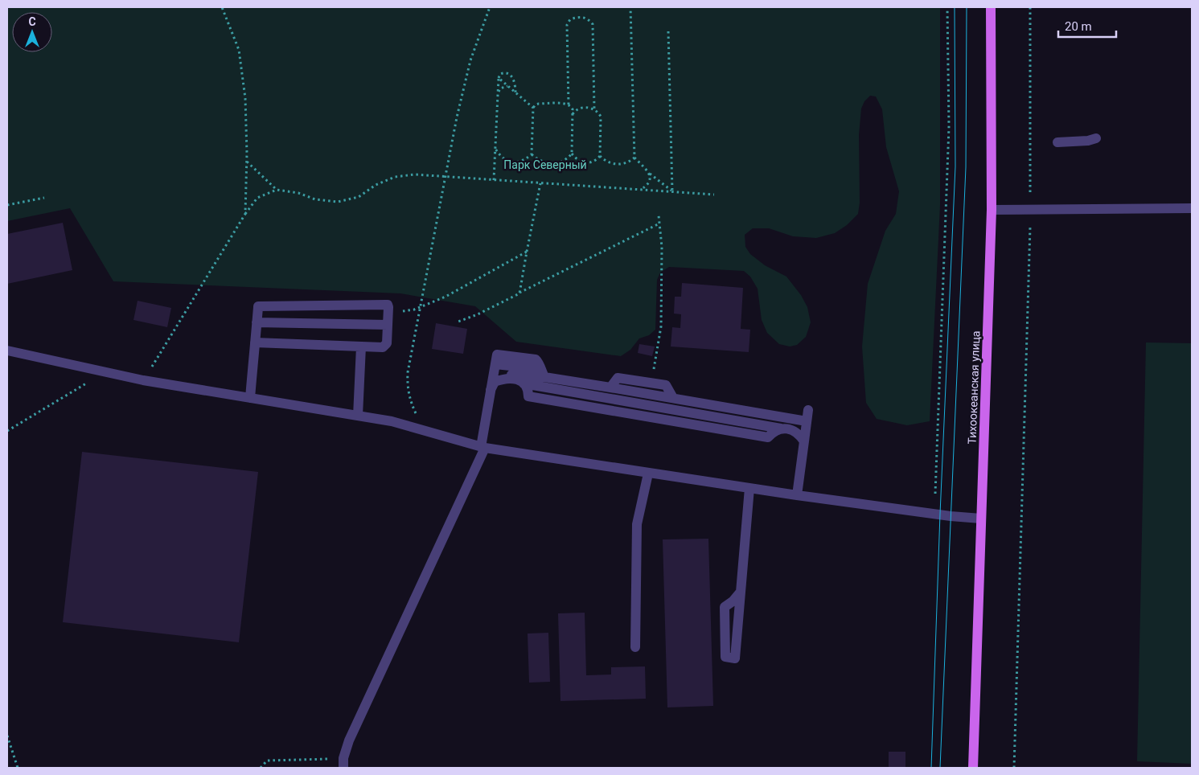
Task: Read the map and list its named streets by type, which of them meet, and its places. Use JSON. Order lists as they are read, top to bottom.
{
  "streets": {
    "main road": ["Тихоокеанская улица"]
  },
  "parks": ["Парк Северный"],
  "scale_bar": "20 m",
  "north": "top"
}
